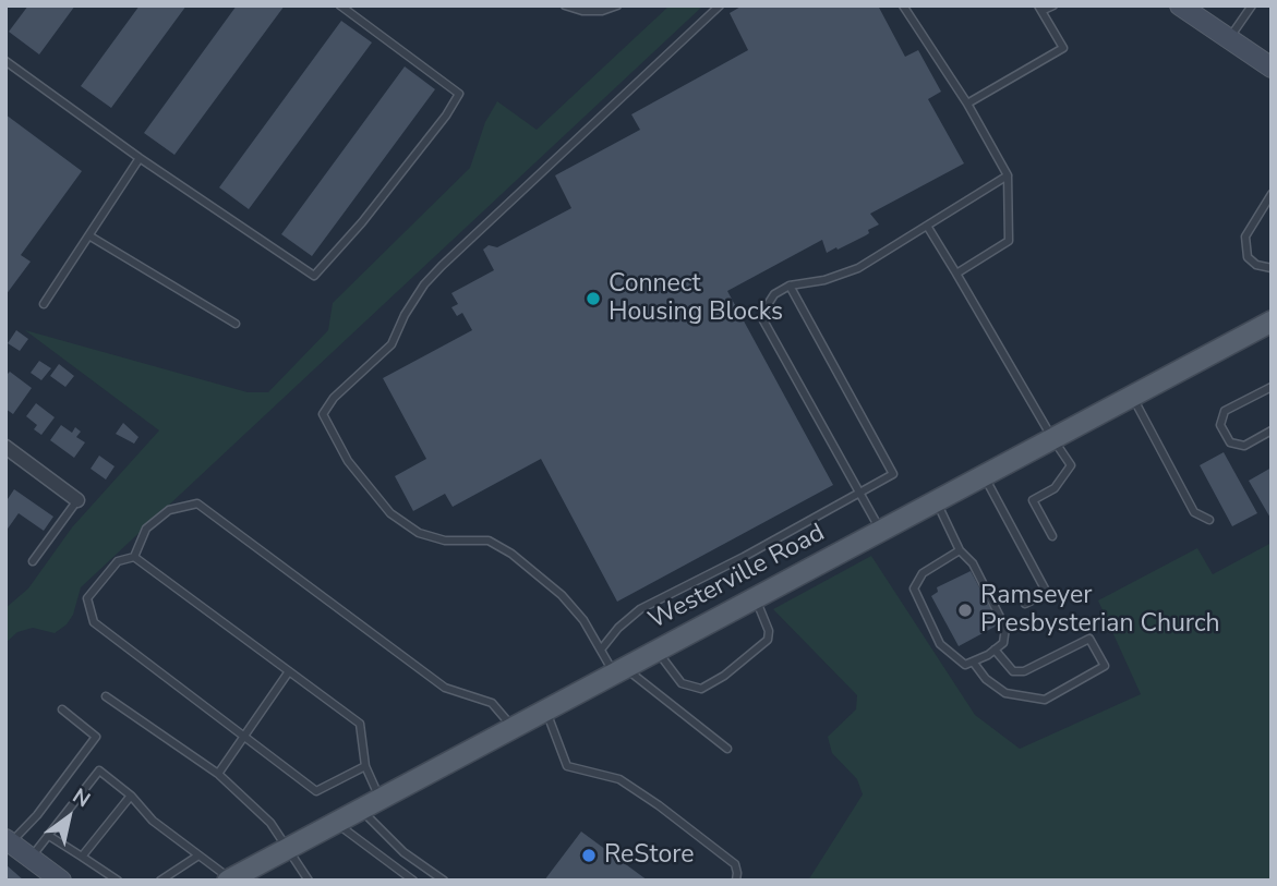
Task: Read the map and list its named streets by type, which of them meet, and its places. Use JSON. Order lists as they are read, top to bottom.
{
  "streets": {
    "main road": ["Westerville Road"]
  },
  "places": ["Connect Housing Blocks", "Ramseyer Presbysterian Church", "ReStore"],
  "north": "top right"
}
